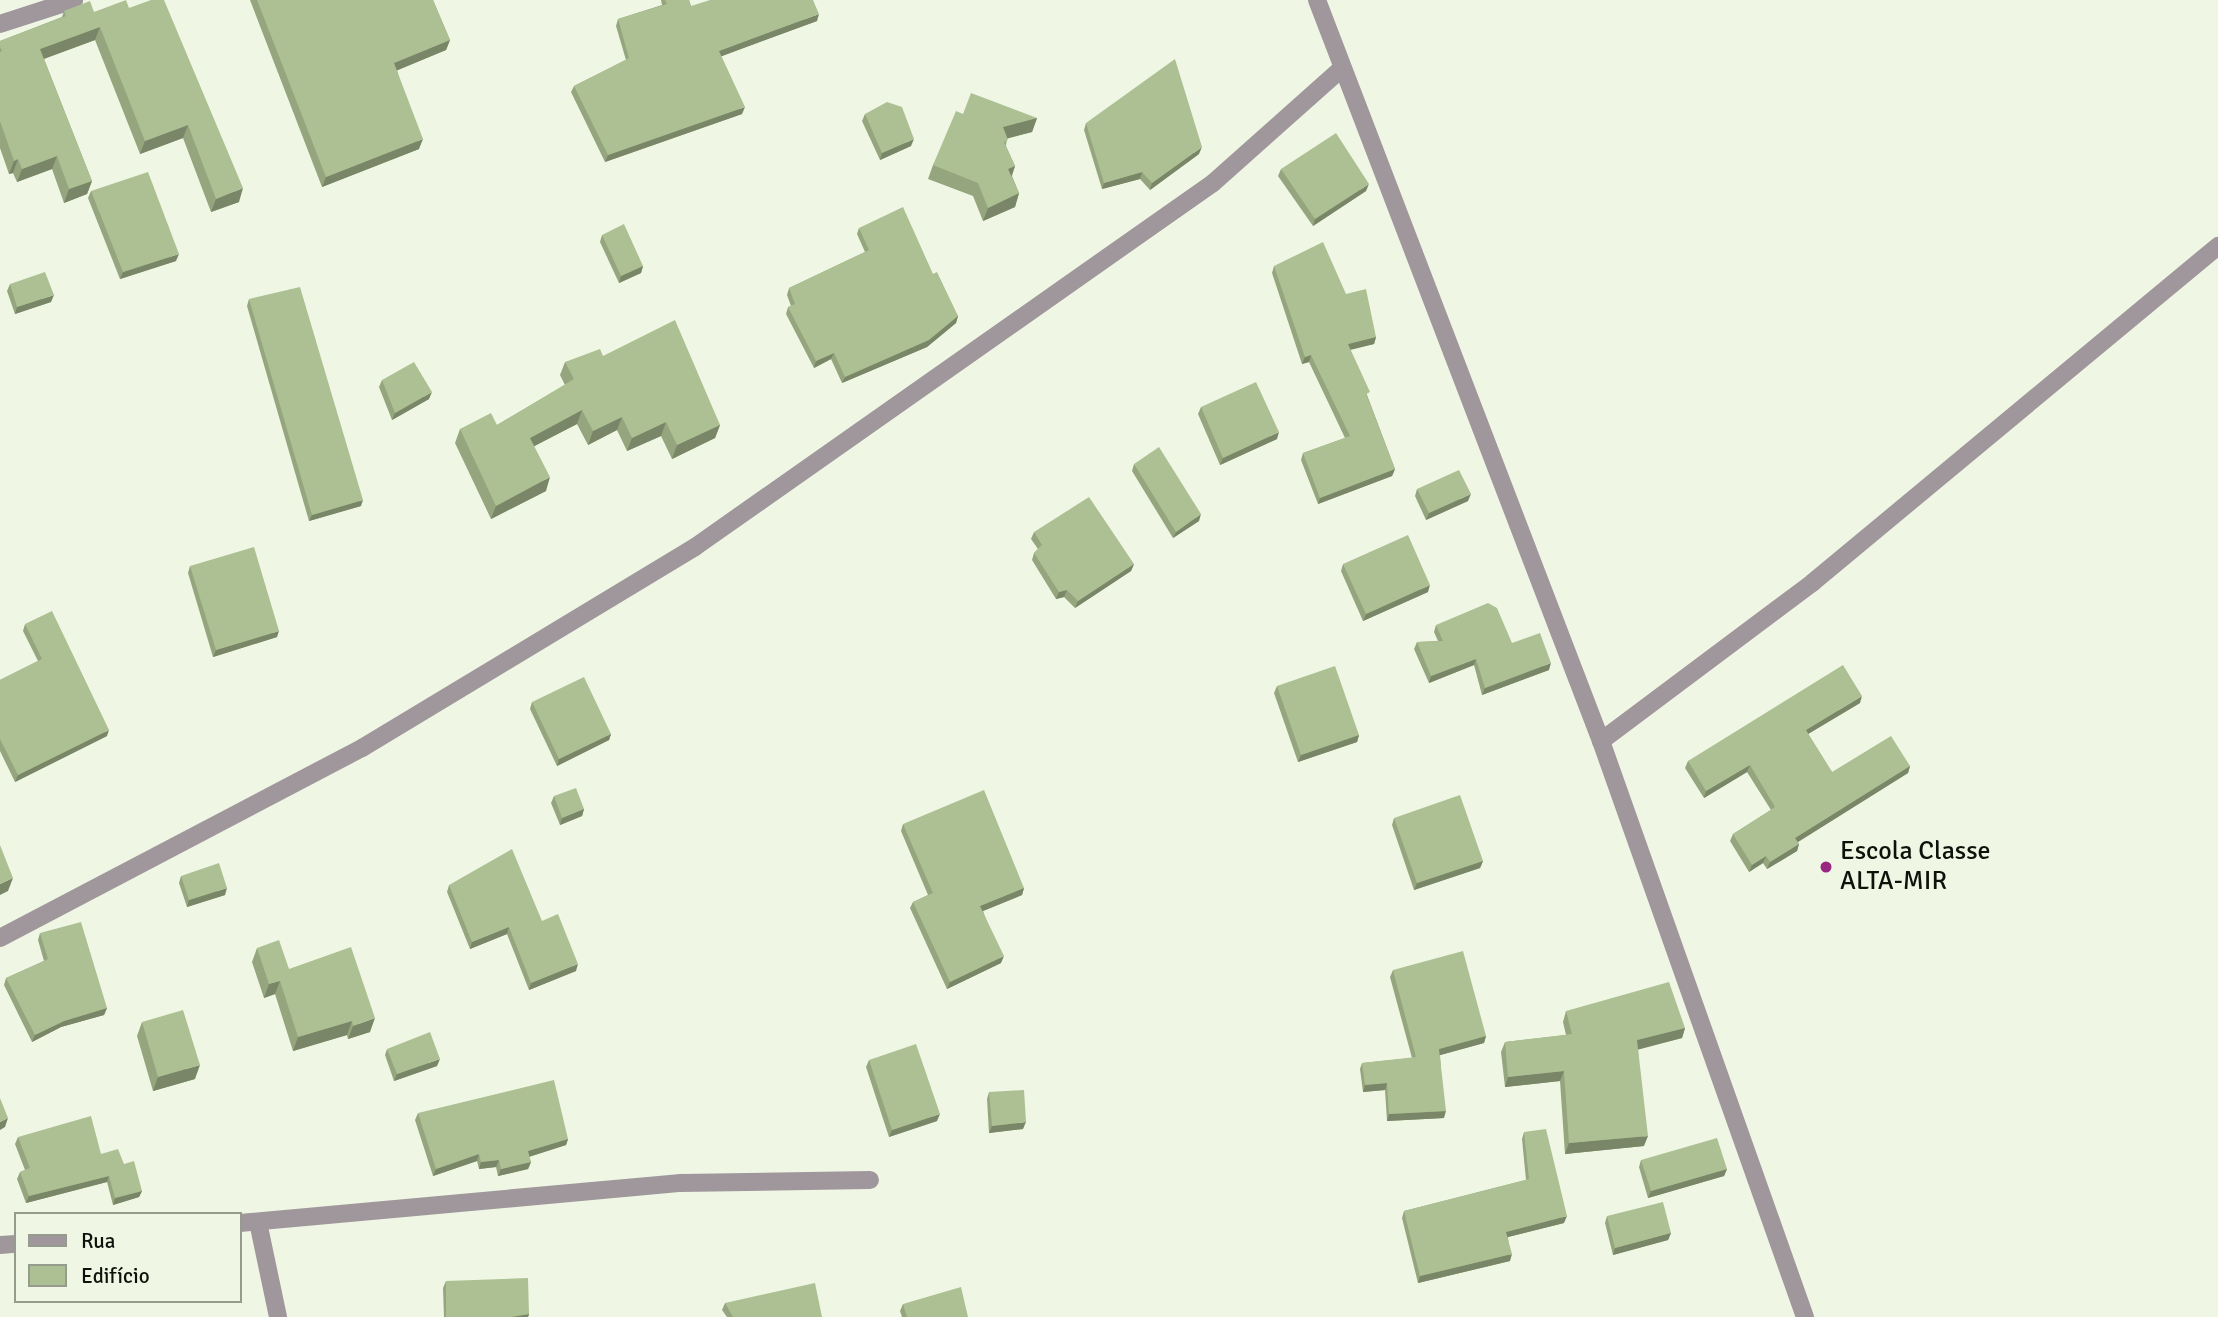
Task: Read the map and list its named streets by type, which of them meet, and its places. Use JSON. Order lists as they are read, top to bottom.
{
  "places": ["Escola Classe ALTA-MIR"],
  "legend": ["Rua", "Edifício"]
}
